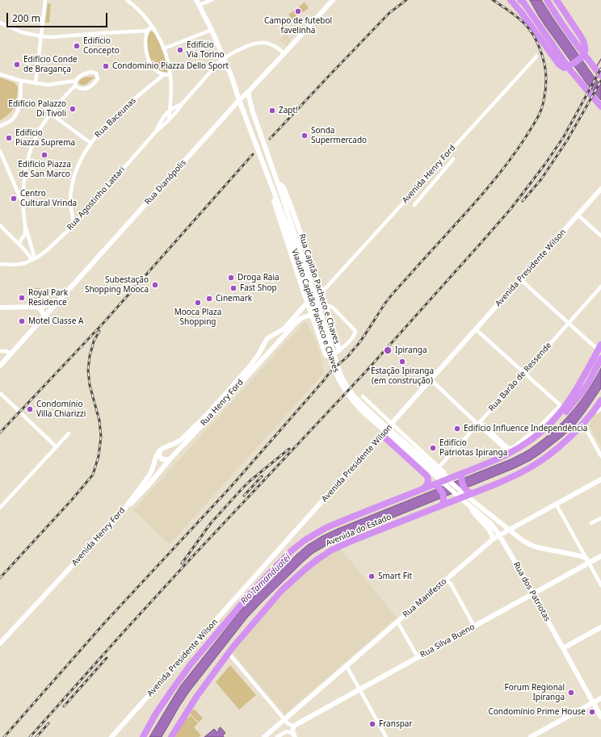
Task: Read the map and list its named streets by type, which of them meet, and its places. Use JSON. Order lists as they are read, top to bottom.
{
  "streets": {
    "highway": ["Avenida do Estado"],
    "main road": [
      "Avenida Henry Ford",
      "Rua Dianópolis",
      "Avenida Presidente Wilson",
      "Rua Capitão Pacheco e Chaves",
      "Viaduto Capitão Pacheco e Chaves",
      "Rua Henry Ford",
      "Rua dos Patriotas",
      "Rua Manifesto",
      "Rua Silva Bueno"
    ],
    "street": ["Rua Baceunas", "Rua Agostinho Lattari", "Rua Barão de Ressende"]
  },
  "crossings": [
    ["Rua Baceunas", "Rua Agostinho Lattari"],
    ["Avenida Henry Ford", "Rua Capitão Pacheco e Chaves"],
    ["Avenida Henry Ford", "Rua Henry Ford"],
    ["Rua Dianópolis", "Rua Capitão Pacheco e Chaves"],
    ["Rua Capitão Pacheco e Chaves", "Viaduto Capitão Pacheco e Chaves"],
    ["Rua Capitão Pacheco e Chaves", "Rua Henry Ford"],
    ["Viaduto Capitão Pacheco e Chaves", "Rua Barão de Ressende"],
    ["Viaduto Capitão Pacheco e Chaves", "Avenida do Estado"],
    ["Viaduto Capitão Pacheco e Chaves", "Rua dos Patriotas"],
    ["Avenida do Estado", "Rua dos Patriotas"],
    ["Rua dos Patriotas", "Rua Manifesto"],
    ["Rua dos Patriotas", "Rua Silva Bueno"]
  ],
  "water": ["Rio Tamanduateí"],
  "places": [
    "Campo de futebol favelinha",
    "Edifício Concepto",
    "Edifício Via Torino",
    "Edifício Conde de Bragança",
    "Condomínio Piazza Dello Sport",
    "Edifício Palazzo Di Tivoli",
    "Zapt!",
    "Sonda Supermercado",
    "Edifício Piazza Suprema",
    "Edifício Piazza de San Marco",
    "Centro Cultural Vrinda",
    "Droga Raia",
    "Subestação Shopping Mooca",
    "Fast Shop",
    "Royal Park Residence",
    "Cinemark",
    "Mooca Plaza Shopping",
    "Motel Classe A",
    "Ipiranga",
    "Estação Ipiranga (em construção)",
    "Condomínio Villa Chiarizzi",
    "Edifício Influence Independência",
    "Edifício Patriotas Ipiranga",
    "Smart Fit",
    "Forum Regional Ipiranga",
    "Condomínio Prime House",
    "Franspar"
  ],
  "scale_bar": "200 m"
}
